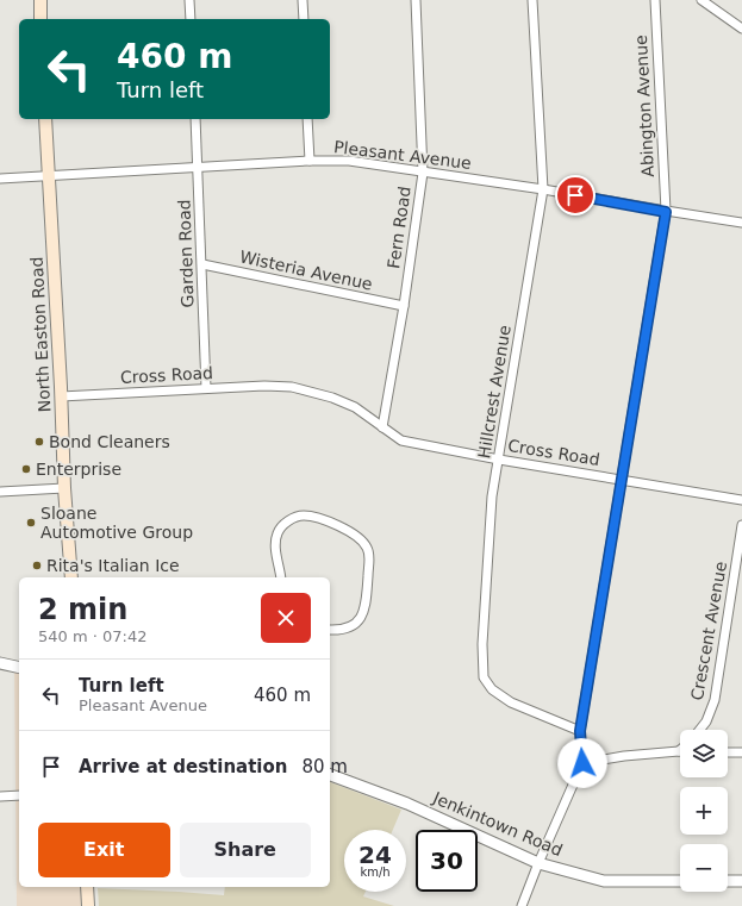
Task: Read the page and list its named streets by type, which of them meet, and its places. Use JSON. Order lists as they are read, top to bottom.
{
  "streets": {
    "main road": ["North Easton Road"],
    "street": [
      "Abington Avenue",
      "Pleasant Avenue",
      "Fern Road",
      "Garden Road",
      "Wisteria Avenue",
      "Cross Road",
      "Hillcrest Avenue",
      "Crescent Avenue",
      "Jenkintown Road"
    ]
  },
  "crossings": [
    ["Abington Avenue", "Pleasant Avenue"],
    ["Abington Avenue", "Cross Road"],
    ["Abington Avenue", "Hillcrest Avenue"],
    ["Abington Avenue", "Jenkintown Road"],
    ["Pleasant Avenue", "Fern Road"],
    ["Pleasant Avenue", "Garden Road"],
    ["Pleasant Avenue", "North Easton Road"],
    ["Pleasant Avenue", "Hillcrest Avenue"],
    ["Fern Road", "Wisteria Avenue"],
    ["Fern Road", "Cross Road"],
    ["Garden Road", "Wisteria Avenue"],
    ["Garden Road", "Cross Road"],
    ["North Easton Road", "Cross Road"],
    ["Cross Road", "Hillcrest Avenue"]
  ],
  "places": [
    "Bond Cleaners",
    "Enterprise",
    "Sloane Automotive Group",
    "Rita's Italian Ice"
  ],
  "page": {
    "turn": ["460 m", "Turn left"],
    "heading": ["2 min", "540 m · 07:42"],
    "list": [
      {
        "name": "Turn left",
        "note": "Pleasant Avenue",
        "value": "460 m"
      },
      {
        "name": "Arrive at destination",
        "value": "80 m"
      }
    ],
    "map_buttons": ["+", "−"],
    "buttons": ["Exit", "Share"],
    "speed": "24 km/h",
    "limit": "30"
  }
}
